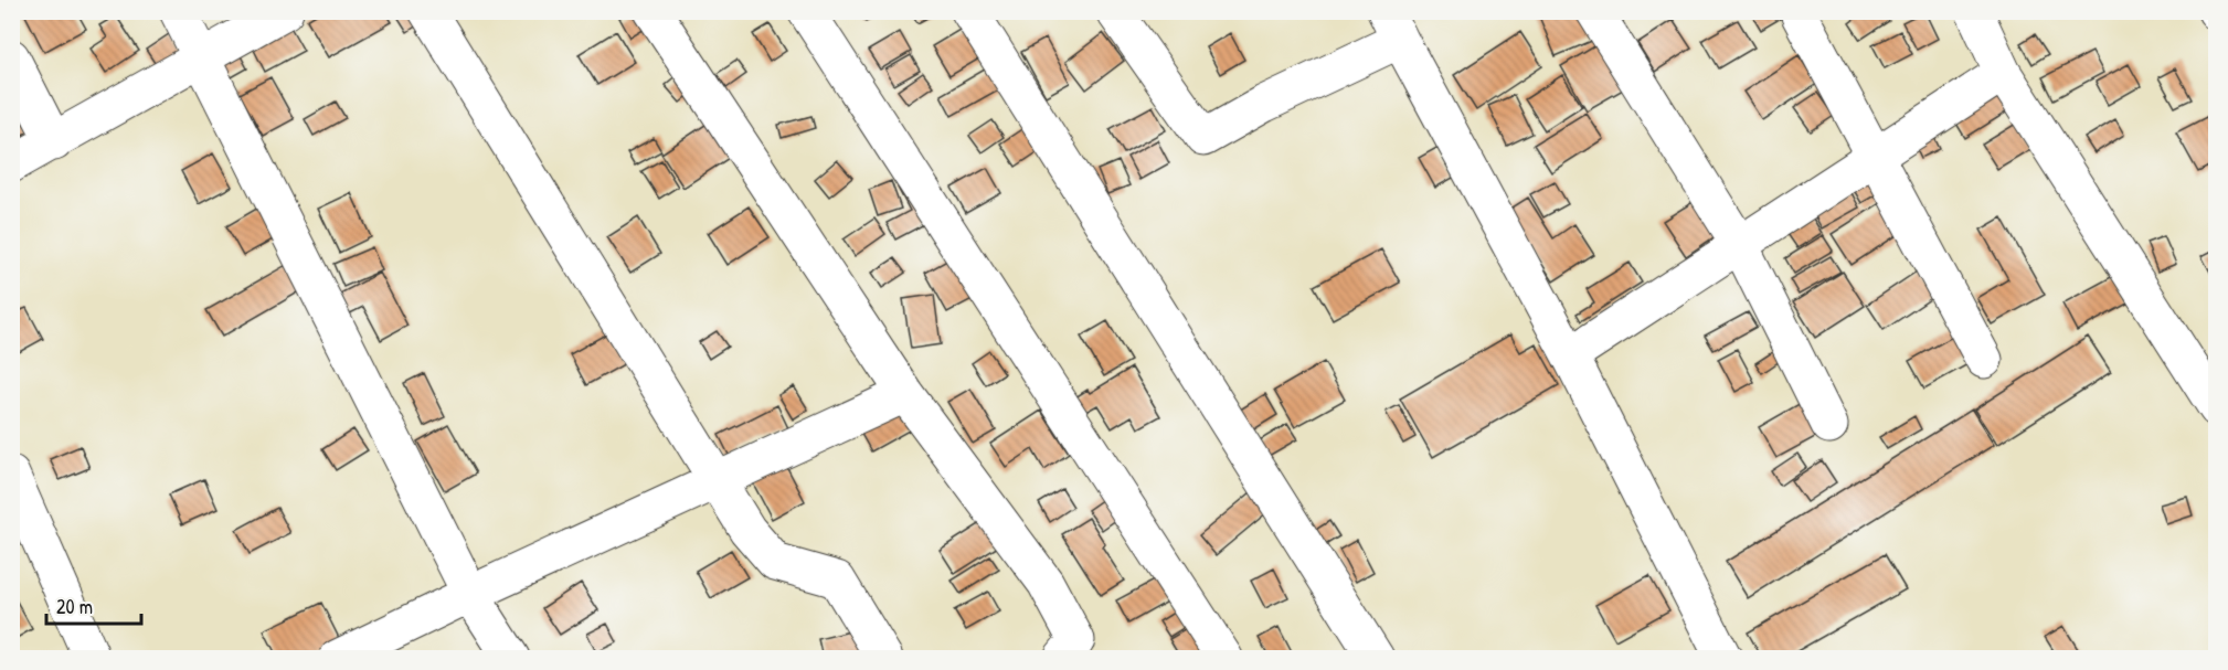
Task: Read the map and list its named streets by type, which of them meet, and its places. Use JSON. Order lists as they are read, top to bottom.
{
  "scale_bar": "20 m"
}
